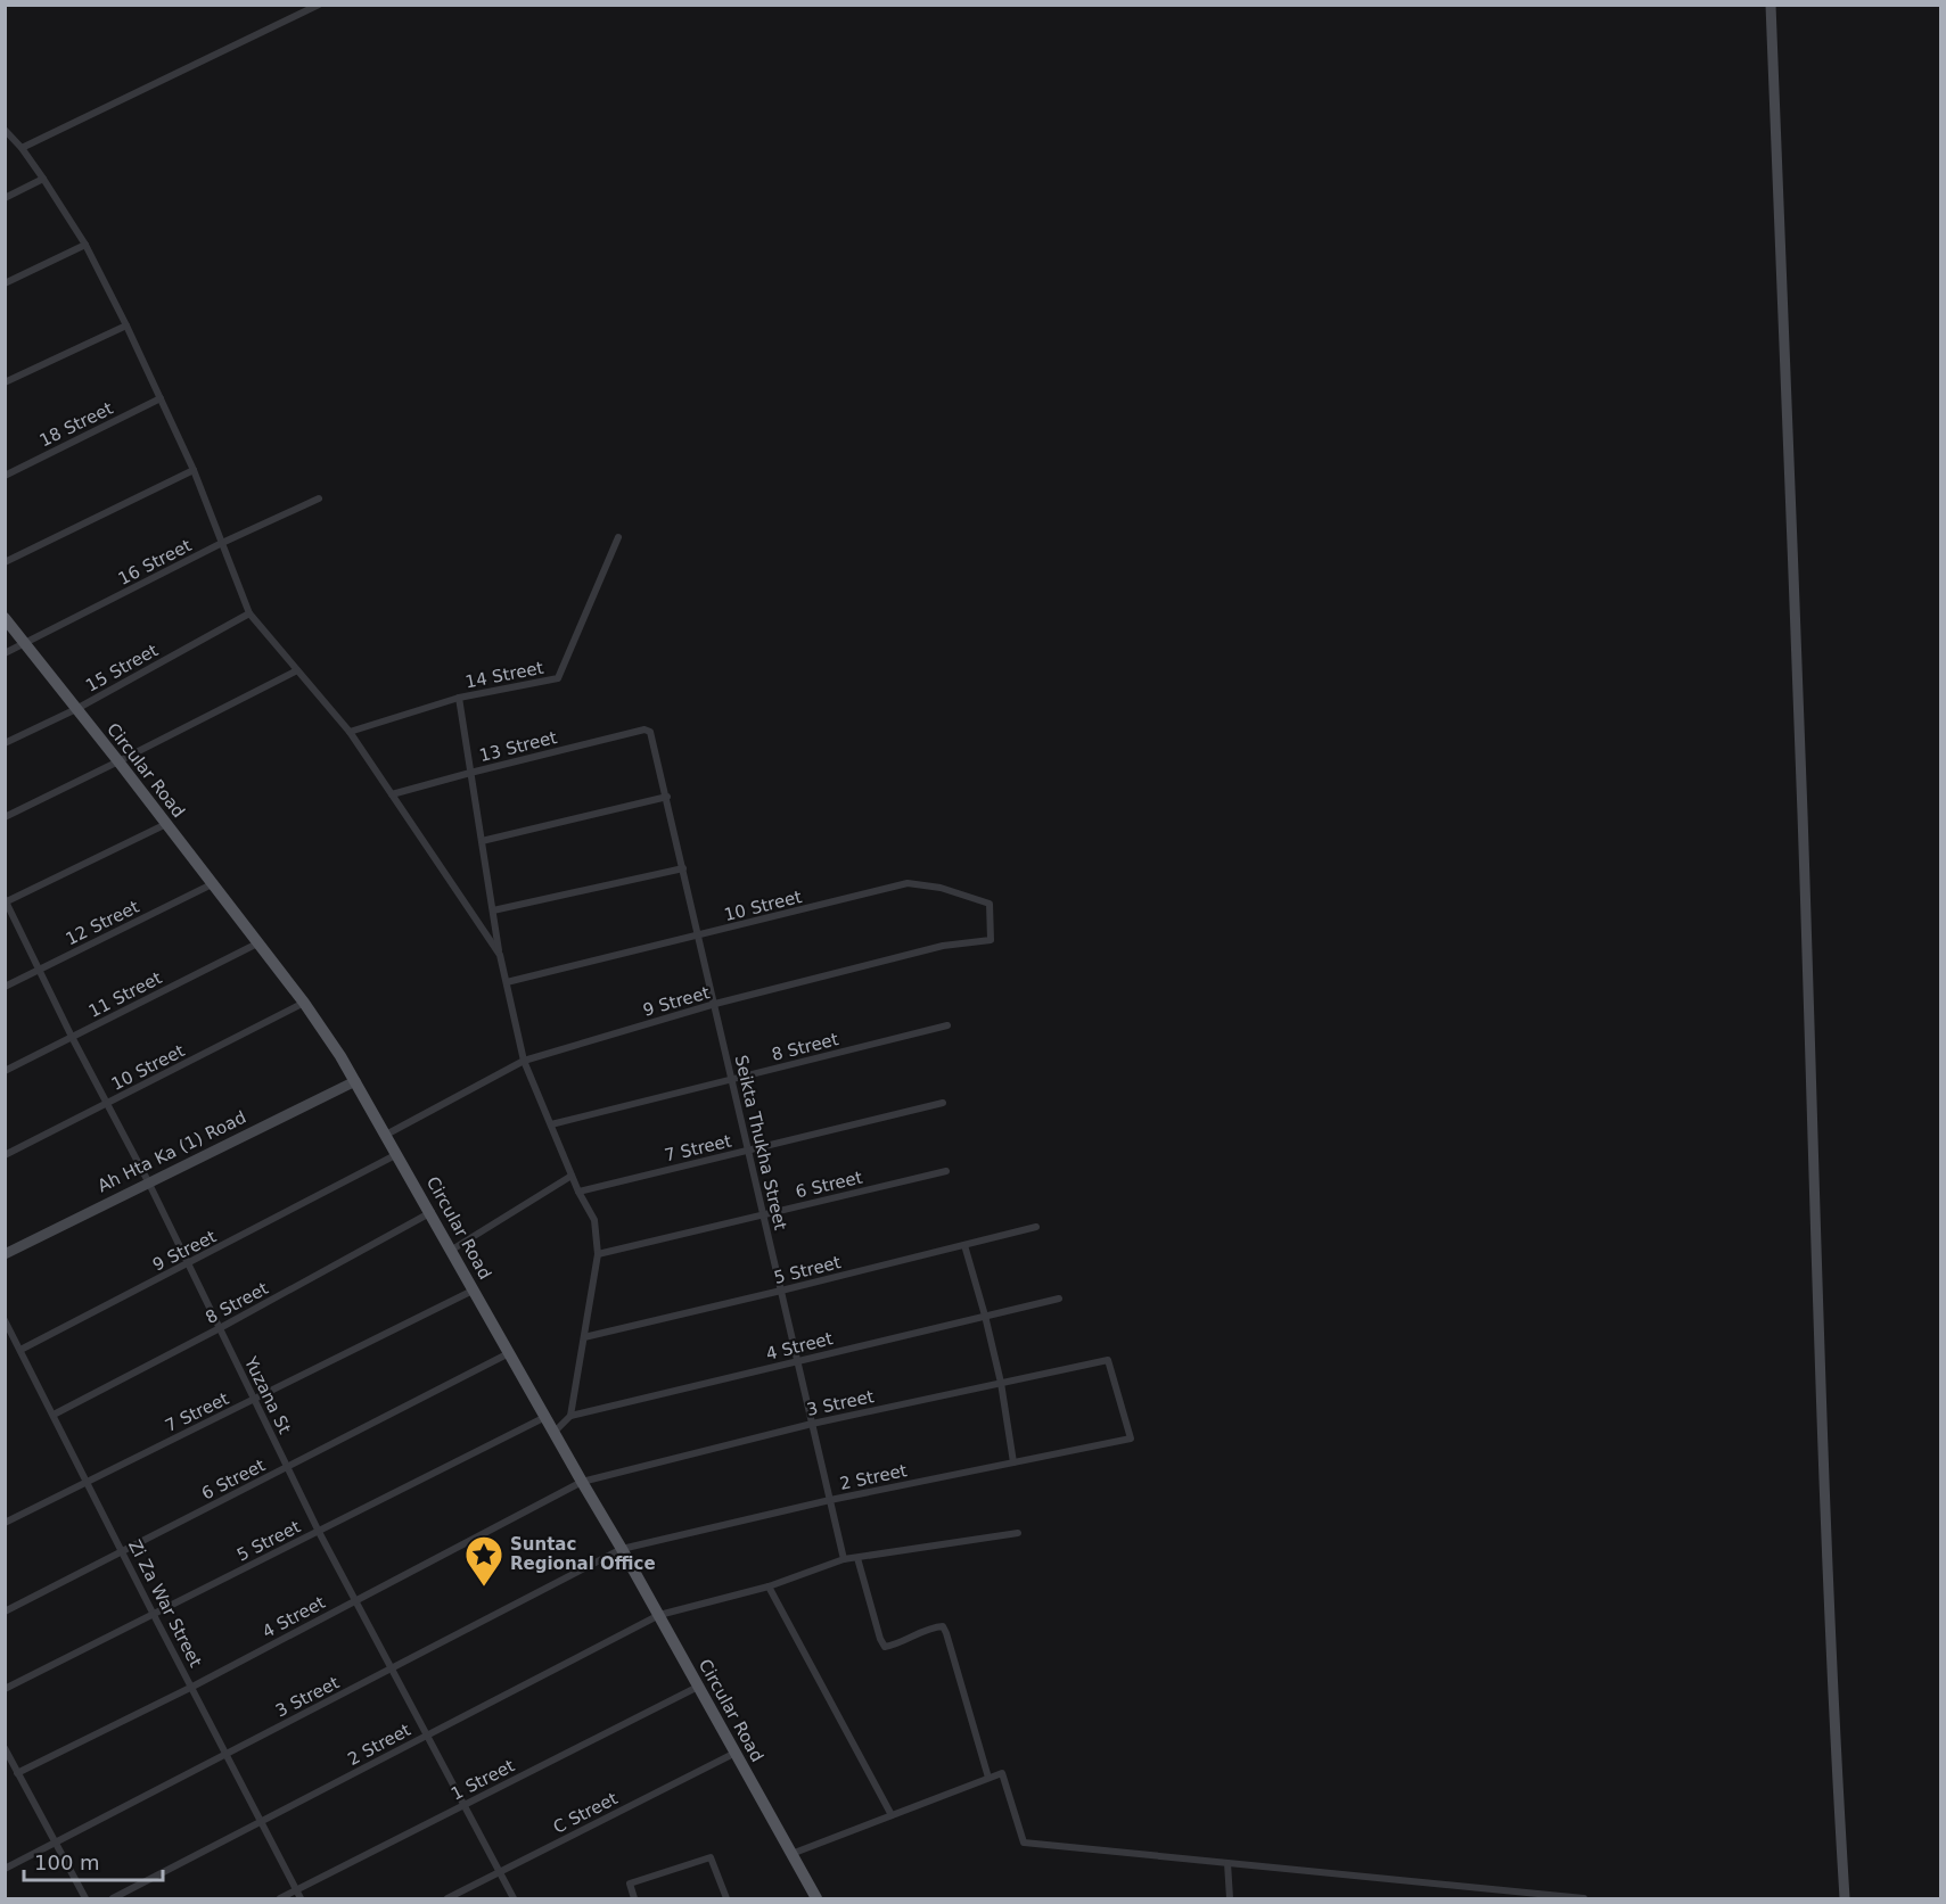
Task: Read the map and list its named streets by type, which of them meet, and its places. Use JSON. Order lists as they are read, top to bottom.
{
  "streets": {
    "main road": ["Circular Road"],
    "street": [
      "18 Street",
      "16 Street",
      "15 Street",
      "14 Street",
      "13 Street",
      "10 Street",
      "12 Street",
      "11 Street",
      "9 Street",
      "8 Street",
      "Seikta Thukha Street",
      "7 Street",
      "Ah Hta Ka (1) Road",
      "6 Street",
      "5 Street",
      "4 Street",
      "Yuzana St",
      "3 Street",
      "2 Street",
      "Zi Za War Street",
      "1 Street",
      "C Street"
    ]
  },
  "crossings": [
    ["16 Street", "Circular Road"],
    ["15 Street", "Circular Road"],
    ["13 Street", "Seikta Thukha Street"],
    ["Circular Road", "10 Street"],
    ["Circular Road", "12 Street"],
    ["Circular Road", "11 Street"],
    ["Circular Road", "9 Street"],
    ["Circular Road", "8 Street"],
    ["Circular Road", "7 Street"],
    ["Circular Road", "Ah Hta Ka (1) Road"],
    ["Circular Road", "6 Street"],
    ["Circular Road", "5 Street"],
    ["Circular Road", "4 Street"],
    ["Circular Road", "3 Street"],
    ["Circular Road", "2 Street"],
    ["Circular Road", "1 Street"],
    ["Circular Road", "C Street"],
    ["10 Street", "9 Street"],
    ["10 Street", "Seikta Thukha Street"],
    ["10 Street", "Yuzana St"],
    ["12 Street", "Yuzana St"],
    ["11 Street", "Yuzana St"],
    ["9 Street", "Seikta Thukha Street"],
    ["9 Street", "Yuzana St"],
    ["9 Street", "Zi Za War Street"],
    ["8 Street", "Seikta Thukha Street"],
    ["8 Street", "Yuzana St"],
    ["8 Street", "Zi Za War Street"],
    ["Seikta Thukha Street", "7 Street"],
    ["Seikta Thukha Street", "6 Street"],
    ["Seikta Thukha Street", "5 Street"],
    ["Seikta Thukha Street", "4 Street"],
    ["Seikta Thukha Street", "3 Street"],
    ["Seikta Thukha Street", "2 Street"],
    ["7 Street", "Yuzana St"],
    ["7 Street", "Zi Za War Street"],
    ["Ah Hta Ka (1) Road", "Yuzana St"],
    ["6 Street", "Yuzana St"],
    ["6 Street", "Zi Za War Street"],
    ["5 Street", "Yuzana St"],
    ["5 Street", "Zi Za War Street"],
    ["4 Street", "Yuzana St"],
    ["4 Street", "3 Street"],
    ["4 Street", "Zi Za War Street"],
    ["Yuzana St", "3 Street"],
    ["Yuzana St", "2 Street"],
    ["Yuzana St", "1 Street"],
    ["Yuzana St", "C Street"],
    ["3 Street", "2 Street"],
    ["3 Street", "Zi Za War Street"],
    ["2 Street", "Zi Za War Street"],
    ["Zi Za War Street", "1 Street"]
  ],
  "places": {
    "place": ["Suntac Regional Office"]
  },
  "scale_bar": "100 m"
}
